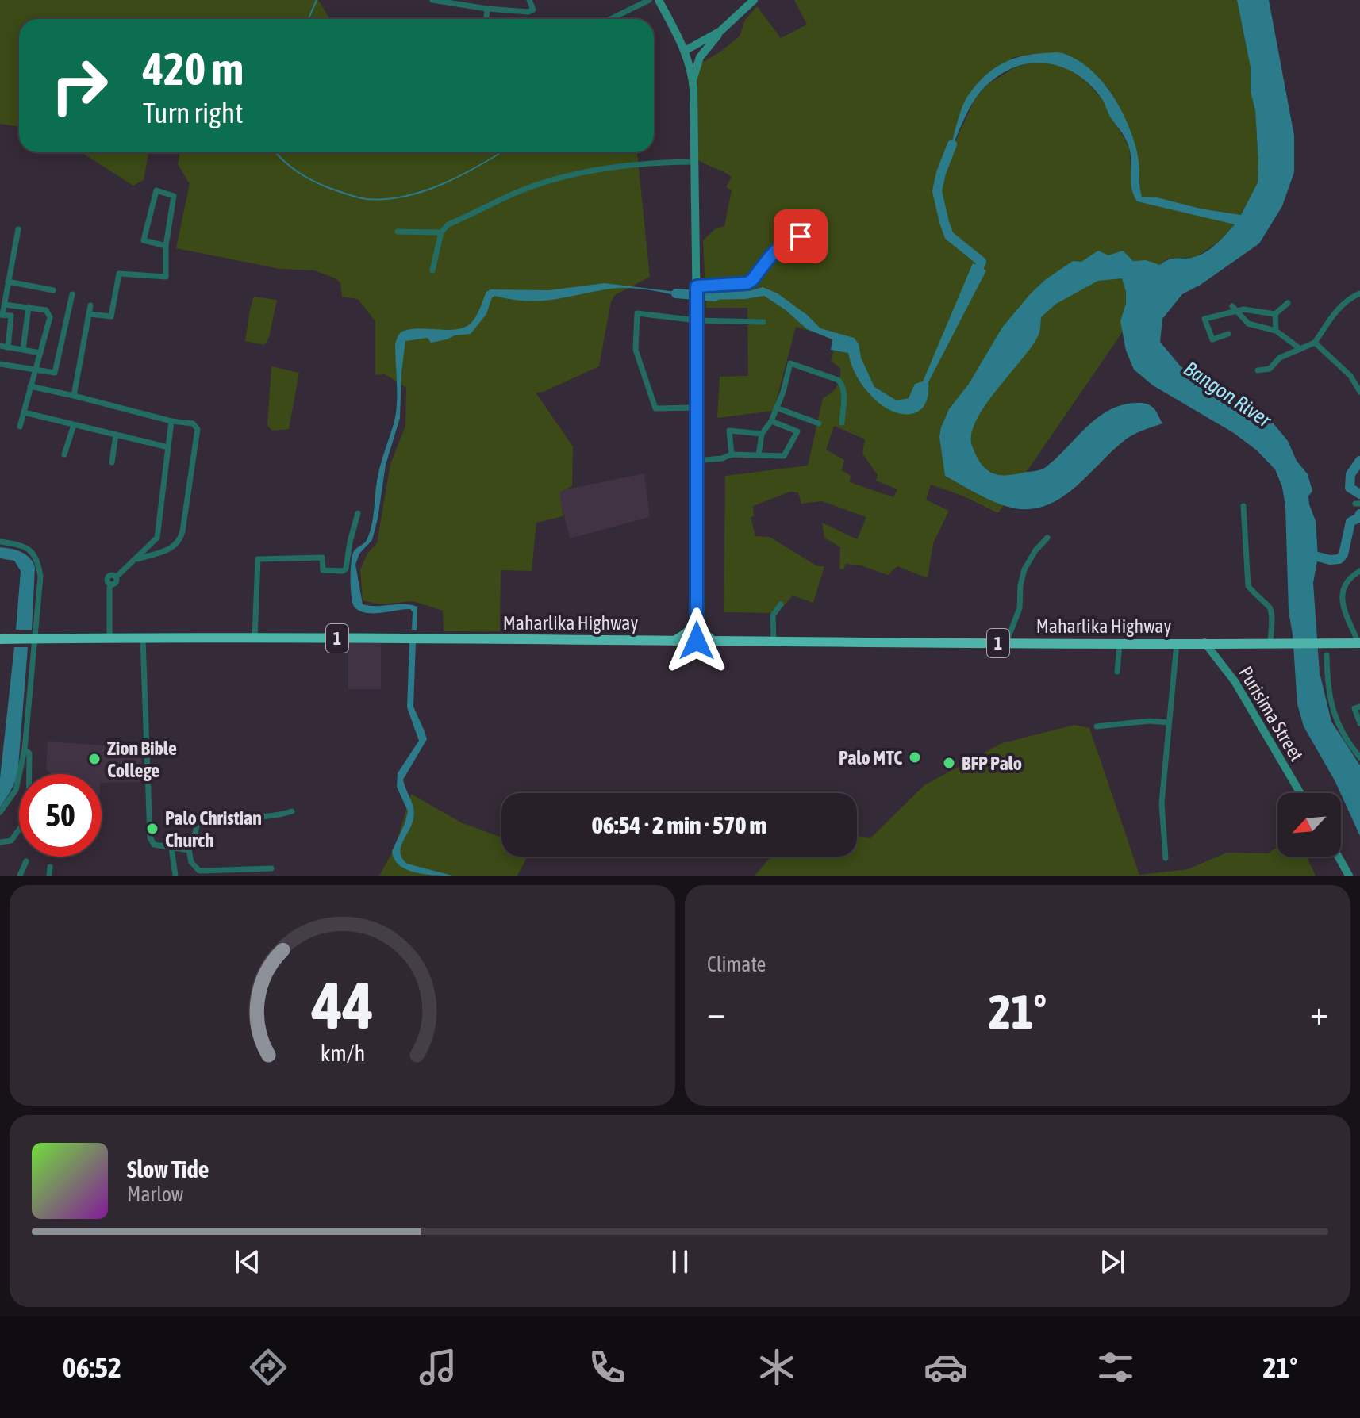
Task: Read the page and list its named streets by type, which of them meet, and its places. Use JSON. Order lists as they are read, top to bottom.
{
  "streets": {
    "highway": ["Maharlika Highway", "1"],
    "main road": ["Purisima Street"]
  },
  "crossings": [
    ["Maharlika Highway", "Purisima Street"]
  ],
  "water": ["Bangon River"],
  "places": [
    "Palo MTC",
    "Zion Bible College",
    "BFP Palo",
    "Palo Christian Church"
  ],
  "north": "bottom left",
  "page": {
    "turn": ["420 m", "Turn right"],
    "limit": "50",
    "trip": "06:54 · 2 min · 570 m",
    "tile": "Climate",
    "heat": ["−", "21°", "+"],
    "song": ["Slow Tide", "Marlow"],
    "tabs": ["06:52", "21°"],
    "gauge": ["44", "km/h"]
  }
}
